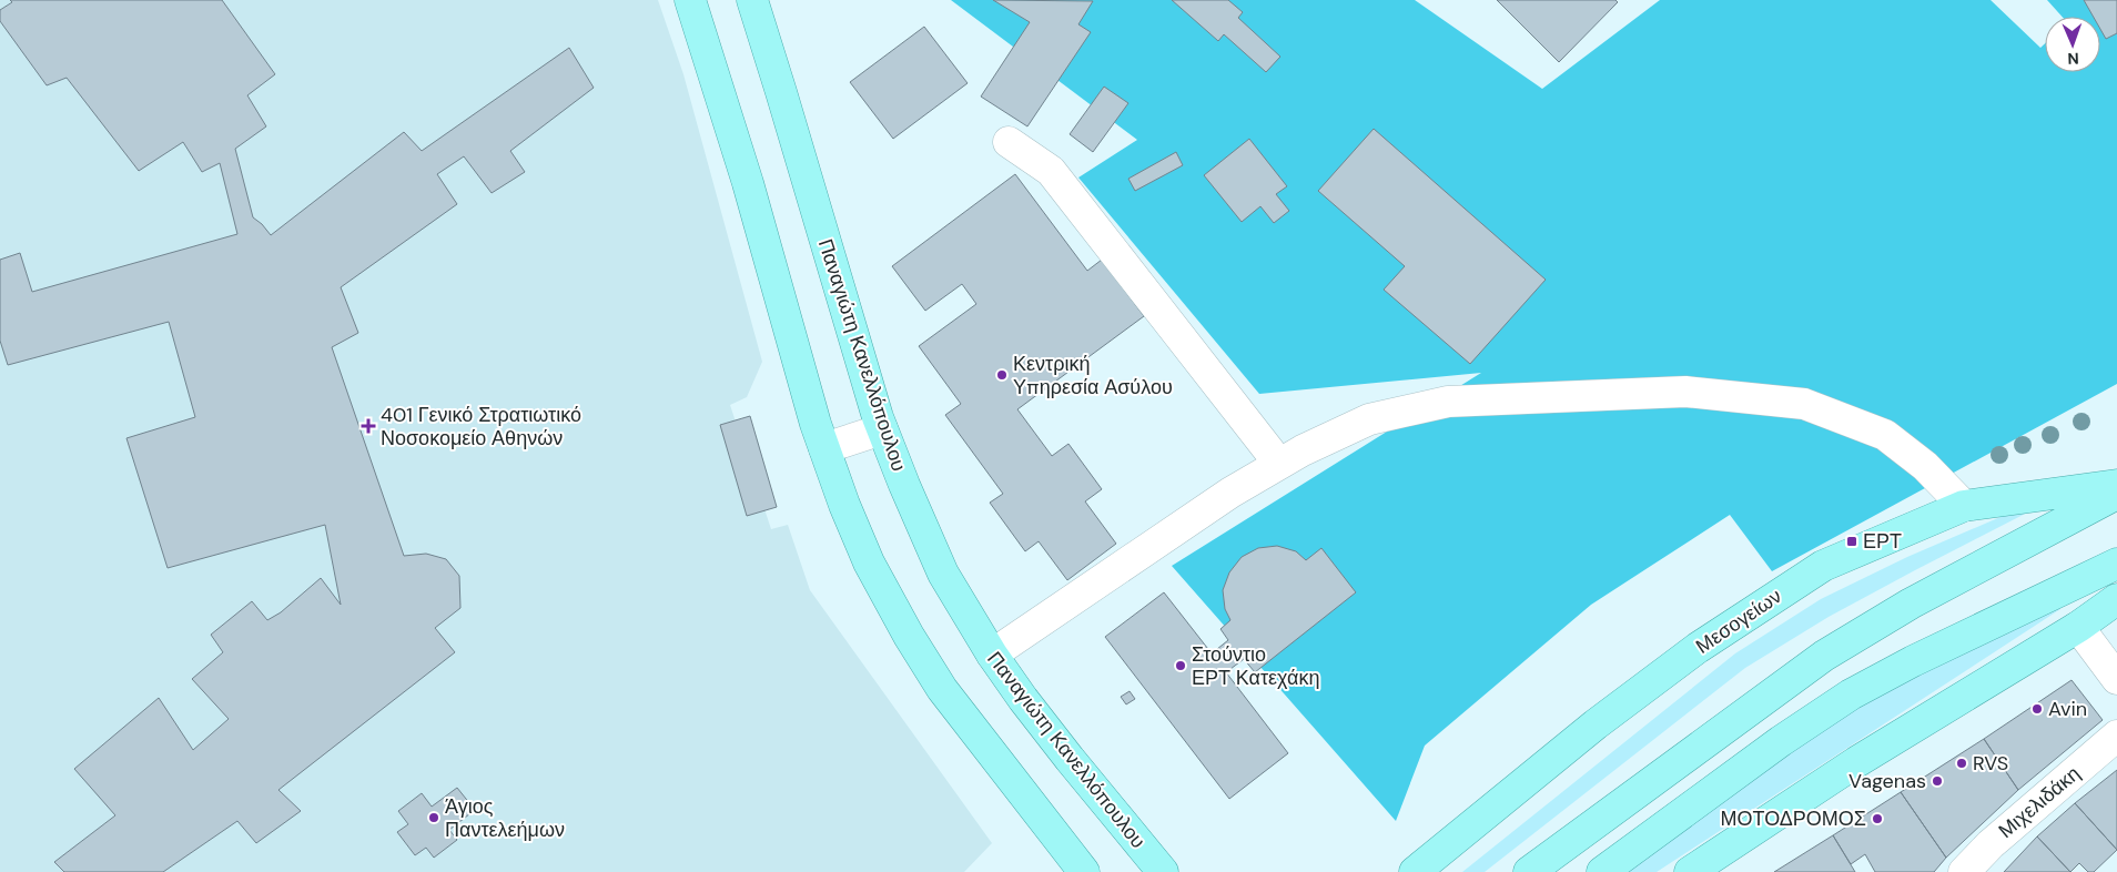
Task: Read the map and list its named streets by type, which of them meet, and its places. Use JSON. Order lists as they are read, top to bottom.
{
  "streets": {
    "main road": ["Παναγιώτη Κανελλόπουλου", "Μεσογείων"],
    "street": ["Μιχελιδάκη"]
  },
  "places": {
    "other": [
      "Κεντρική Υπηρεσία Ασύλου",
      "Στούντιο ΕΡΤ Κατεχάκη",
      "Avin",
      "RVS",
      "Vagenas",
      "Άγιος Παντελεήμων",
      "ΜΟΤΟΔΡΟΜΟΣ"
    ],
    "health": ["401 Γενικό Στρατιωτικό Νοσοκομείο Αθηνών"],
    "transit": ["ΕΡΤ"]
  },
  "north": "bottom"
}
